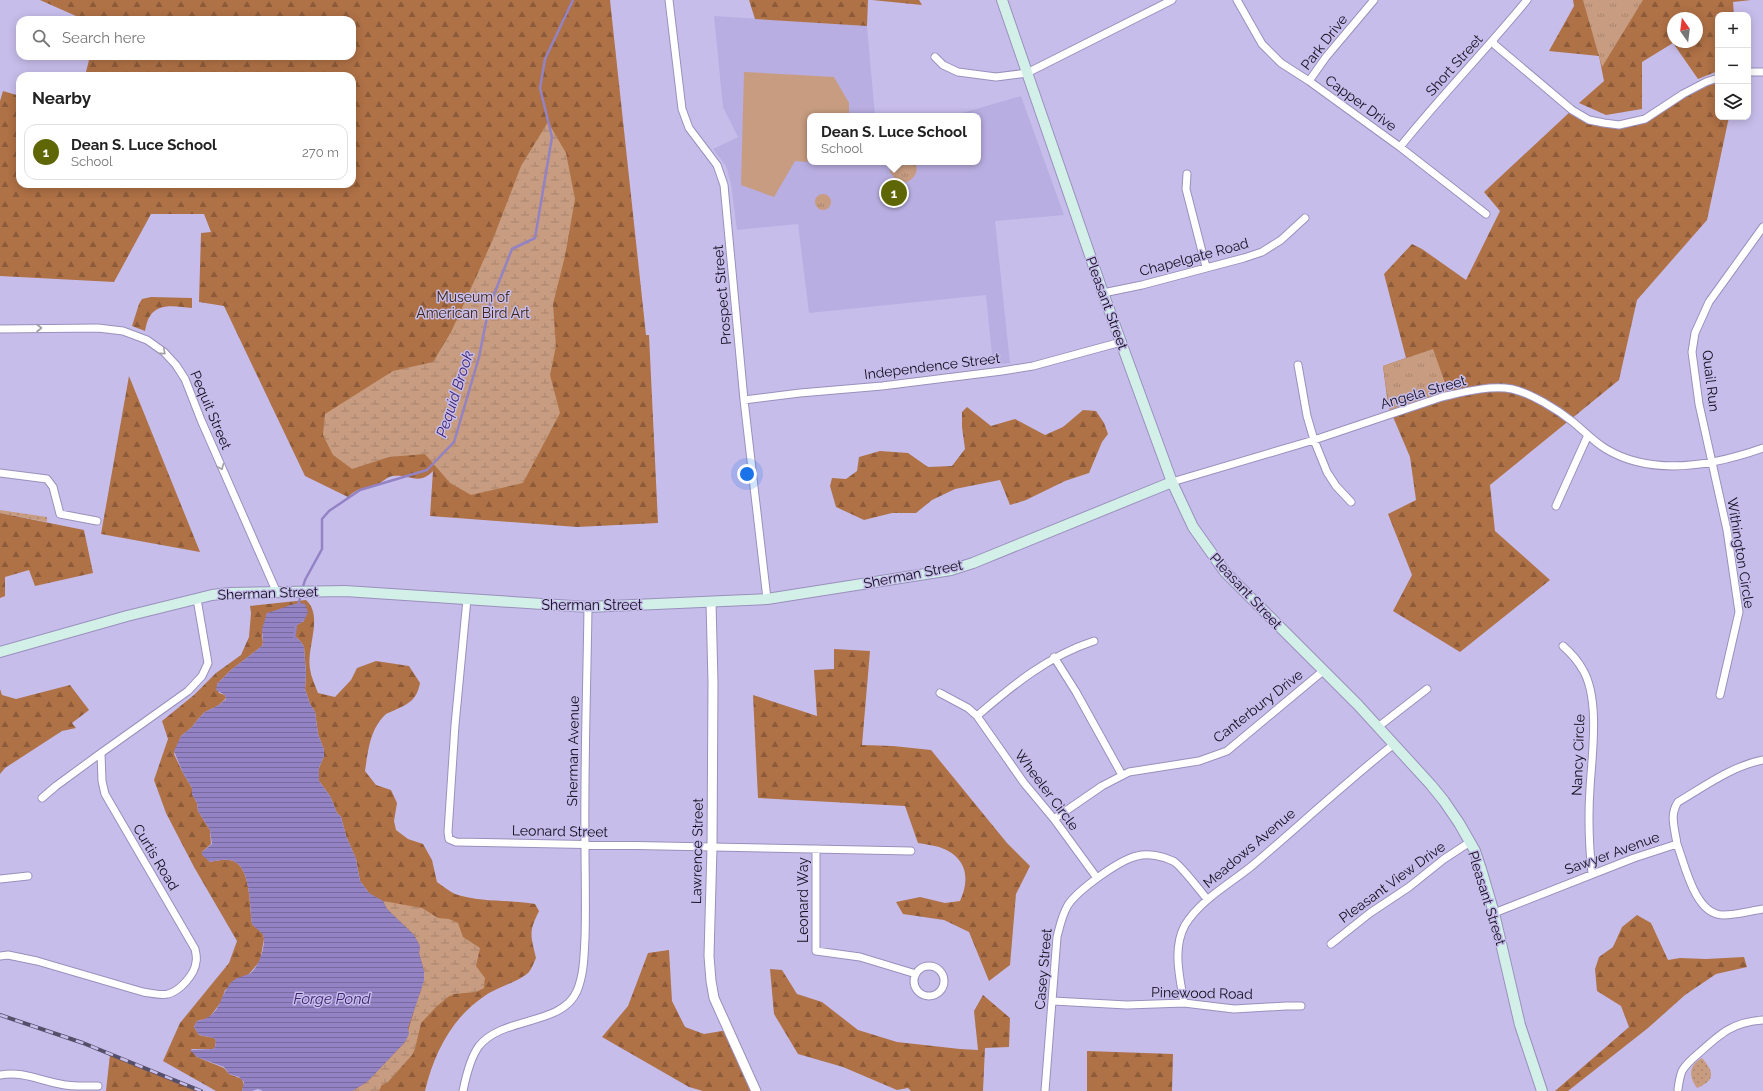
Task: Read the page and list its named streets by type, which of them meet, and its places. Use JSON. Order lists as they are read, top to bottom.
{
  "streets": {
    "main road": ["Pleasant Street", "Sherman Street"],
    "street": [
      "Park Drive",
      "Short Street",
      "Capper Drive",
      "Chapelgate Road",
      "Prospect Street",
      "Independence Street",
      "Quail Run",
      "Angela Street",
      "Pequit Street",
      "Withington Circle",
      "Canterbury Drive",
      "Sherman Avenue",
      "Nancy Circle",
      "Wheeler Circle",
      "Leonard Street",
      "Meadows Avenue",
      "Lawrence Street",
      "Sawyer Avenue",
      "Curtis Road",
      "Pleasant View Drive",
      "Leonard Way",
      "Casey Street",
      "Pinewood Road"
    ]
  },
  "crossings": [
    ["Park Drive", "Capper Drive"],
    ["Short Street", "Capper Drive"],
    ["Chapelgate Road", "Pleasant Street"],
    ["Prospect Street", "Independence Street"],
    ["Prospect Street", "Sherman Street"],
    ["Pleasant Street", "Independence Street"],
    ["Pleasant Street", "Angela Street"],
    ["Pleasant Street", "Sherman Street"],
    ["Pleasant Street", "Canterbury Drive"],
    ["Pleasant Street", "Meadows Avenue"],
    ["Pleasant Street", "Sawyer Avenue"],
    ["Pleasant Street", "Pleasant View Drive"],
    ["Quail Run", "Angela Street"],
    ["Quail Run", "Withington Circle"],
    ["Angela Street", "Withington Circle"],
    ["Angela Street", "Sherman Street"],
    ["Pequit Street", "Sherman Street"],
    ["Sherman Street", "Sherman Avenue"],
    ["Sherman Street", "Leonard Street"],
    ["Sherman Street", "Lawrence Street"],
    ["Canterbury Drive", "Wheeler Circle"],
    ["Sherman Avenue", "Leonard Street"],
    ["Nancy Circle", "Sawyer Avenue"],
    ["Wheeler Circle", "Casey Street"],
    ["Leonard Street", "Lawrence Street"],
    ["Leonard Street", "Leonard Way"],
    ["Meadows Avenue", "Casey Street"],
    ["Meadows Avenue", "Pinewood Road"],
    ["Casey Street", "Pinewood Road"]
  ],
  "one_way": ["Pequit Street"],
  "water": ["Pequid Brook", "Forge Pond"],
  "parks": ["Museum of American Bird Art"],
  "north": "top",
  "page": {
    "map_buttons": ["+", "−"],
    "search": "Search here",
    "heading": "Nearby",
    "popup": ["Dean S. Luce School", "School"],
    "list": [
      {
        "mark": "1",
        "name": "Dean S. Luce School",
        "note": "School",
        "value": "270 m"
      }
    ],
    "pins": "1"
  }
}
